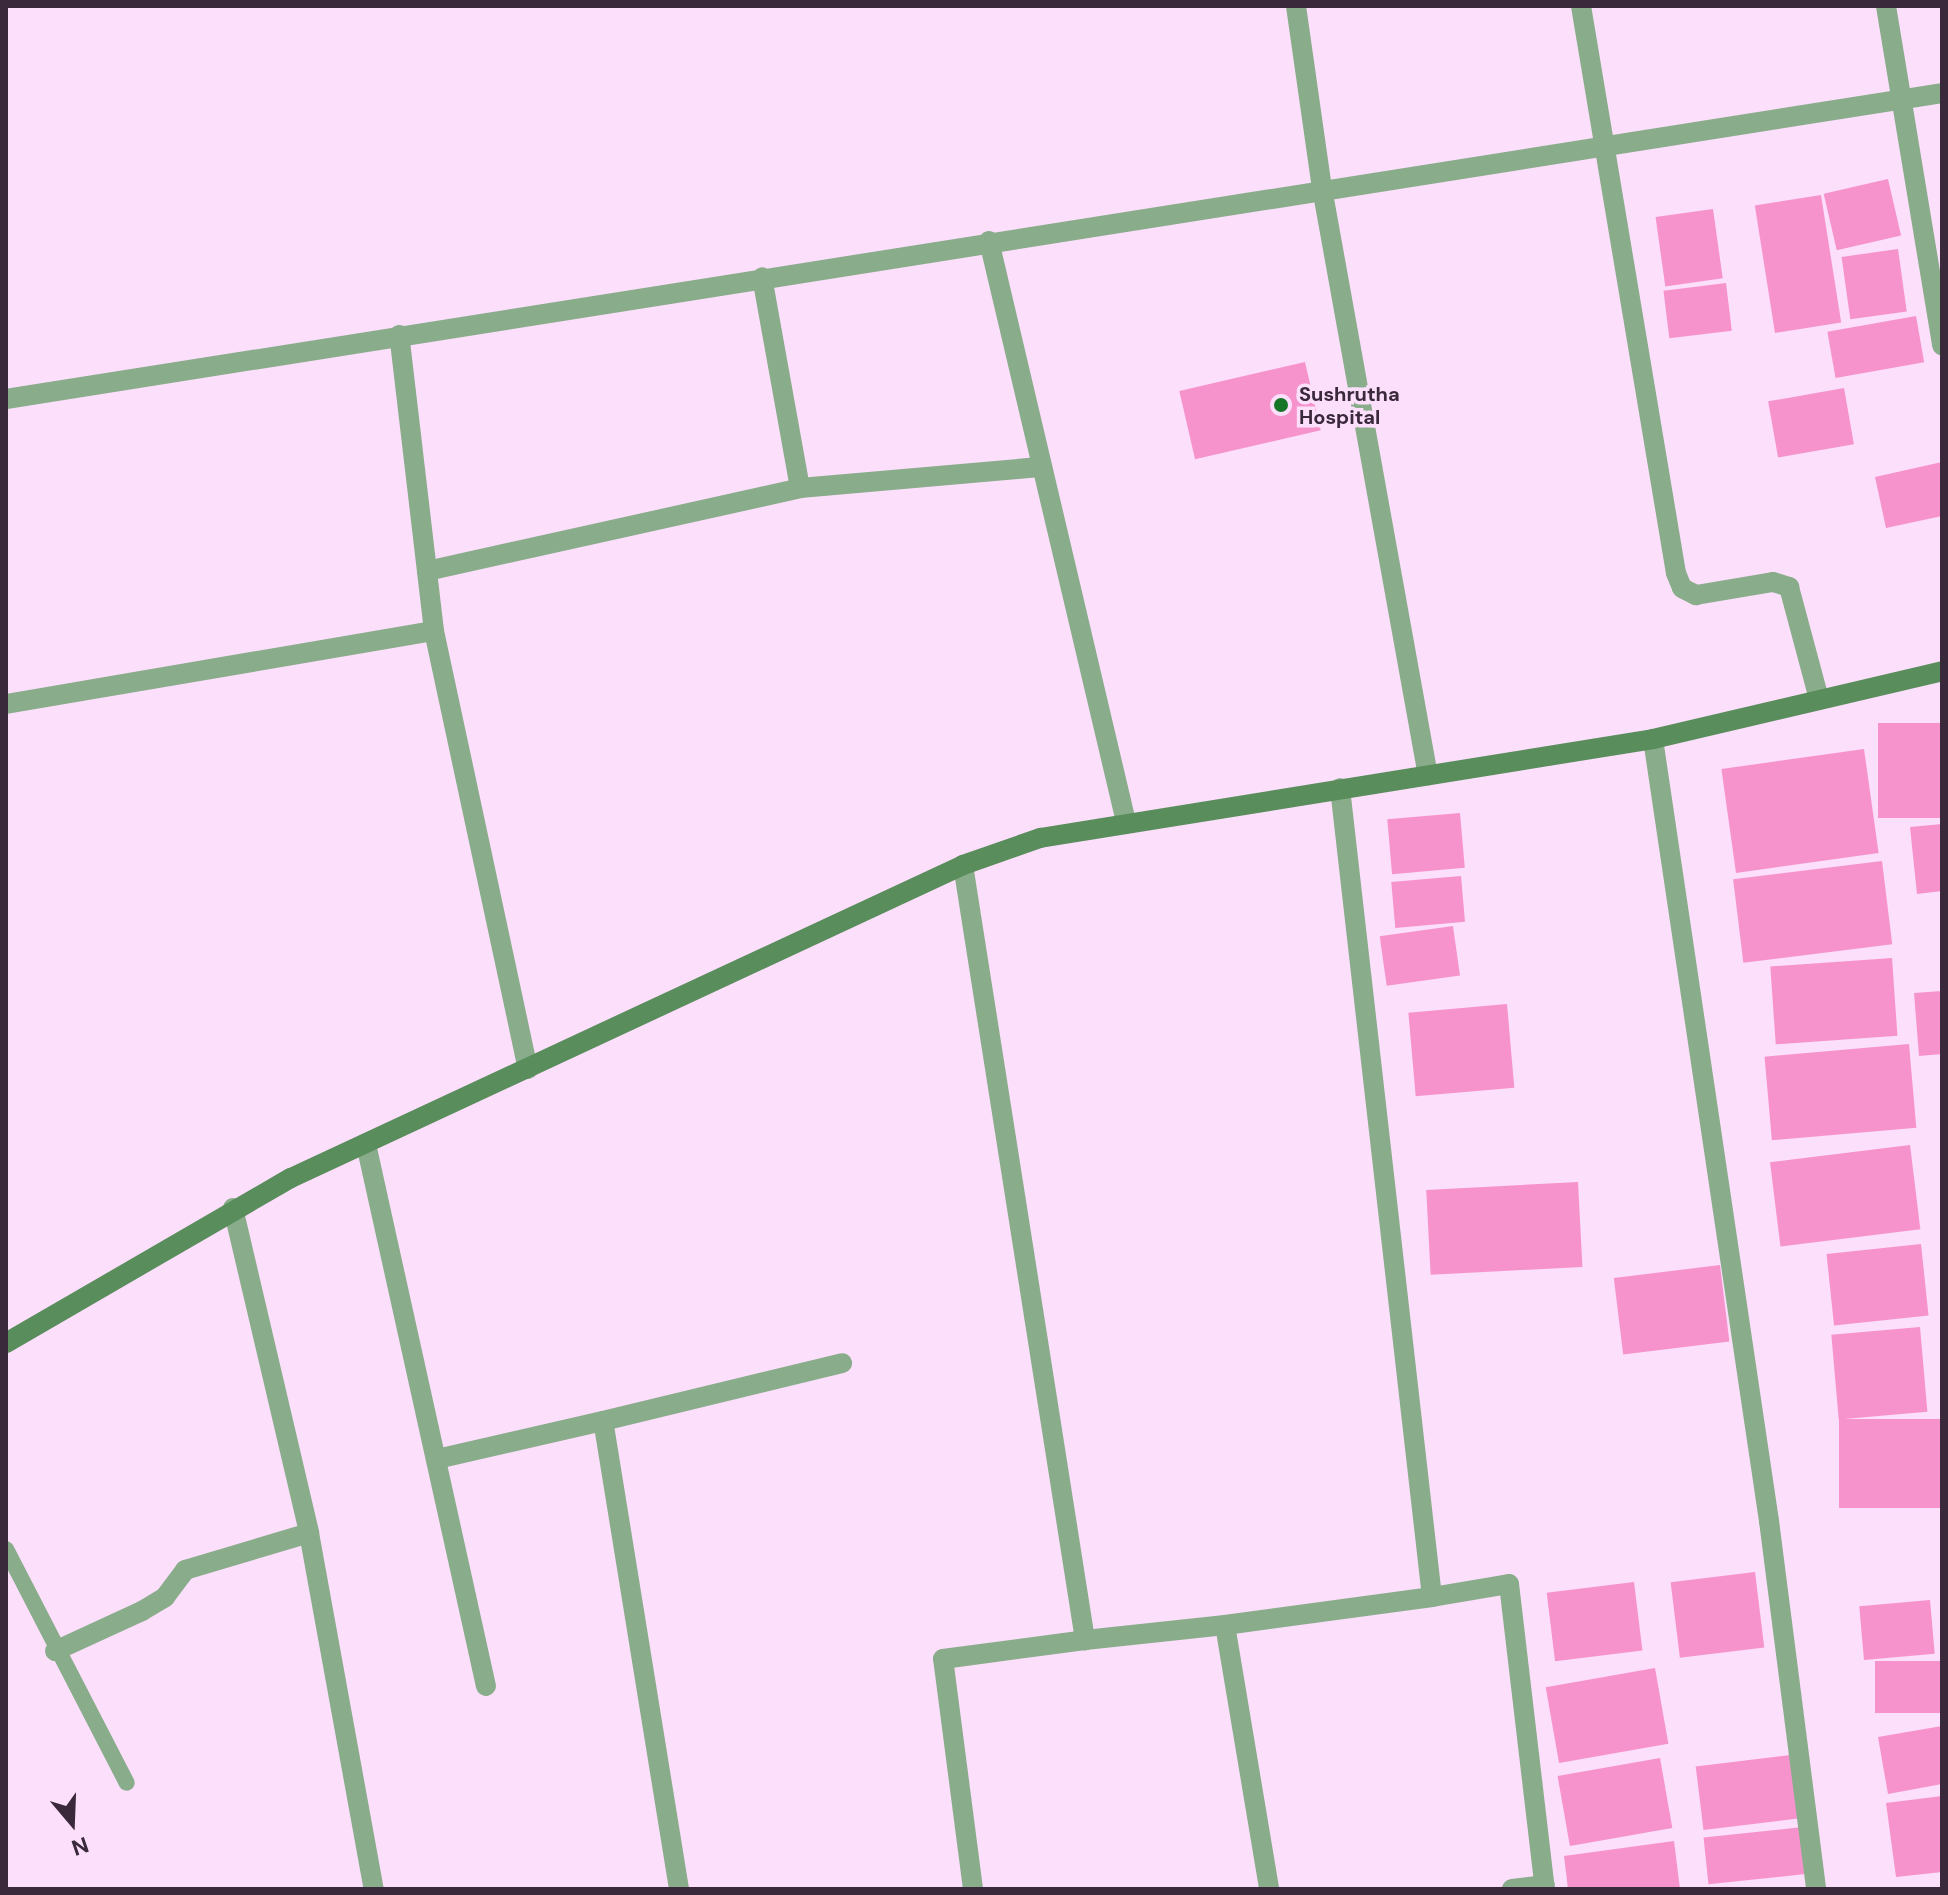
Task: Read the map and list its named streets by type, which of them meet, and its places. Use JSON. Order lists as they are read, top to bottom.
{
  "places": ["Sushrutha Hospital"],
  "north": "bottom"
}
